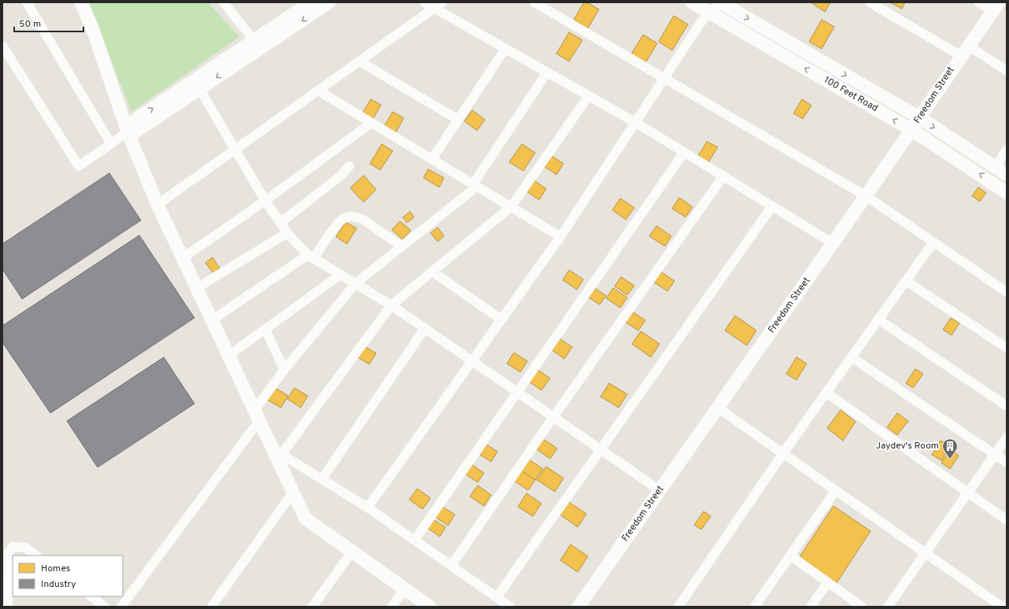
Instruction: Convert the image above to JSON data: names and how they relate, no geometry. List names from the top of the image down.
{
  "streets": {
    "street": ["100 Feet Road", "Freedom Street"]
  },
  "crossings": [
    ["100 Feet Road", "Freedom Street"]
  ],
  "places": {
    "building": ["Jaydev's Room"]
  },
  "legend": ["Homes", "Industry"],
  "scale_bar": "50 m"
}
